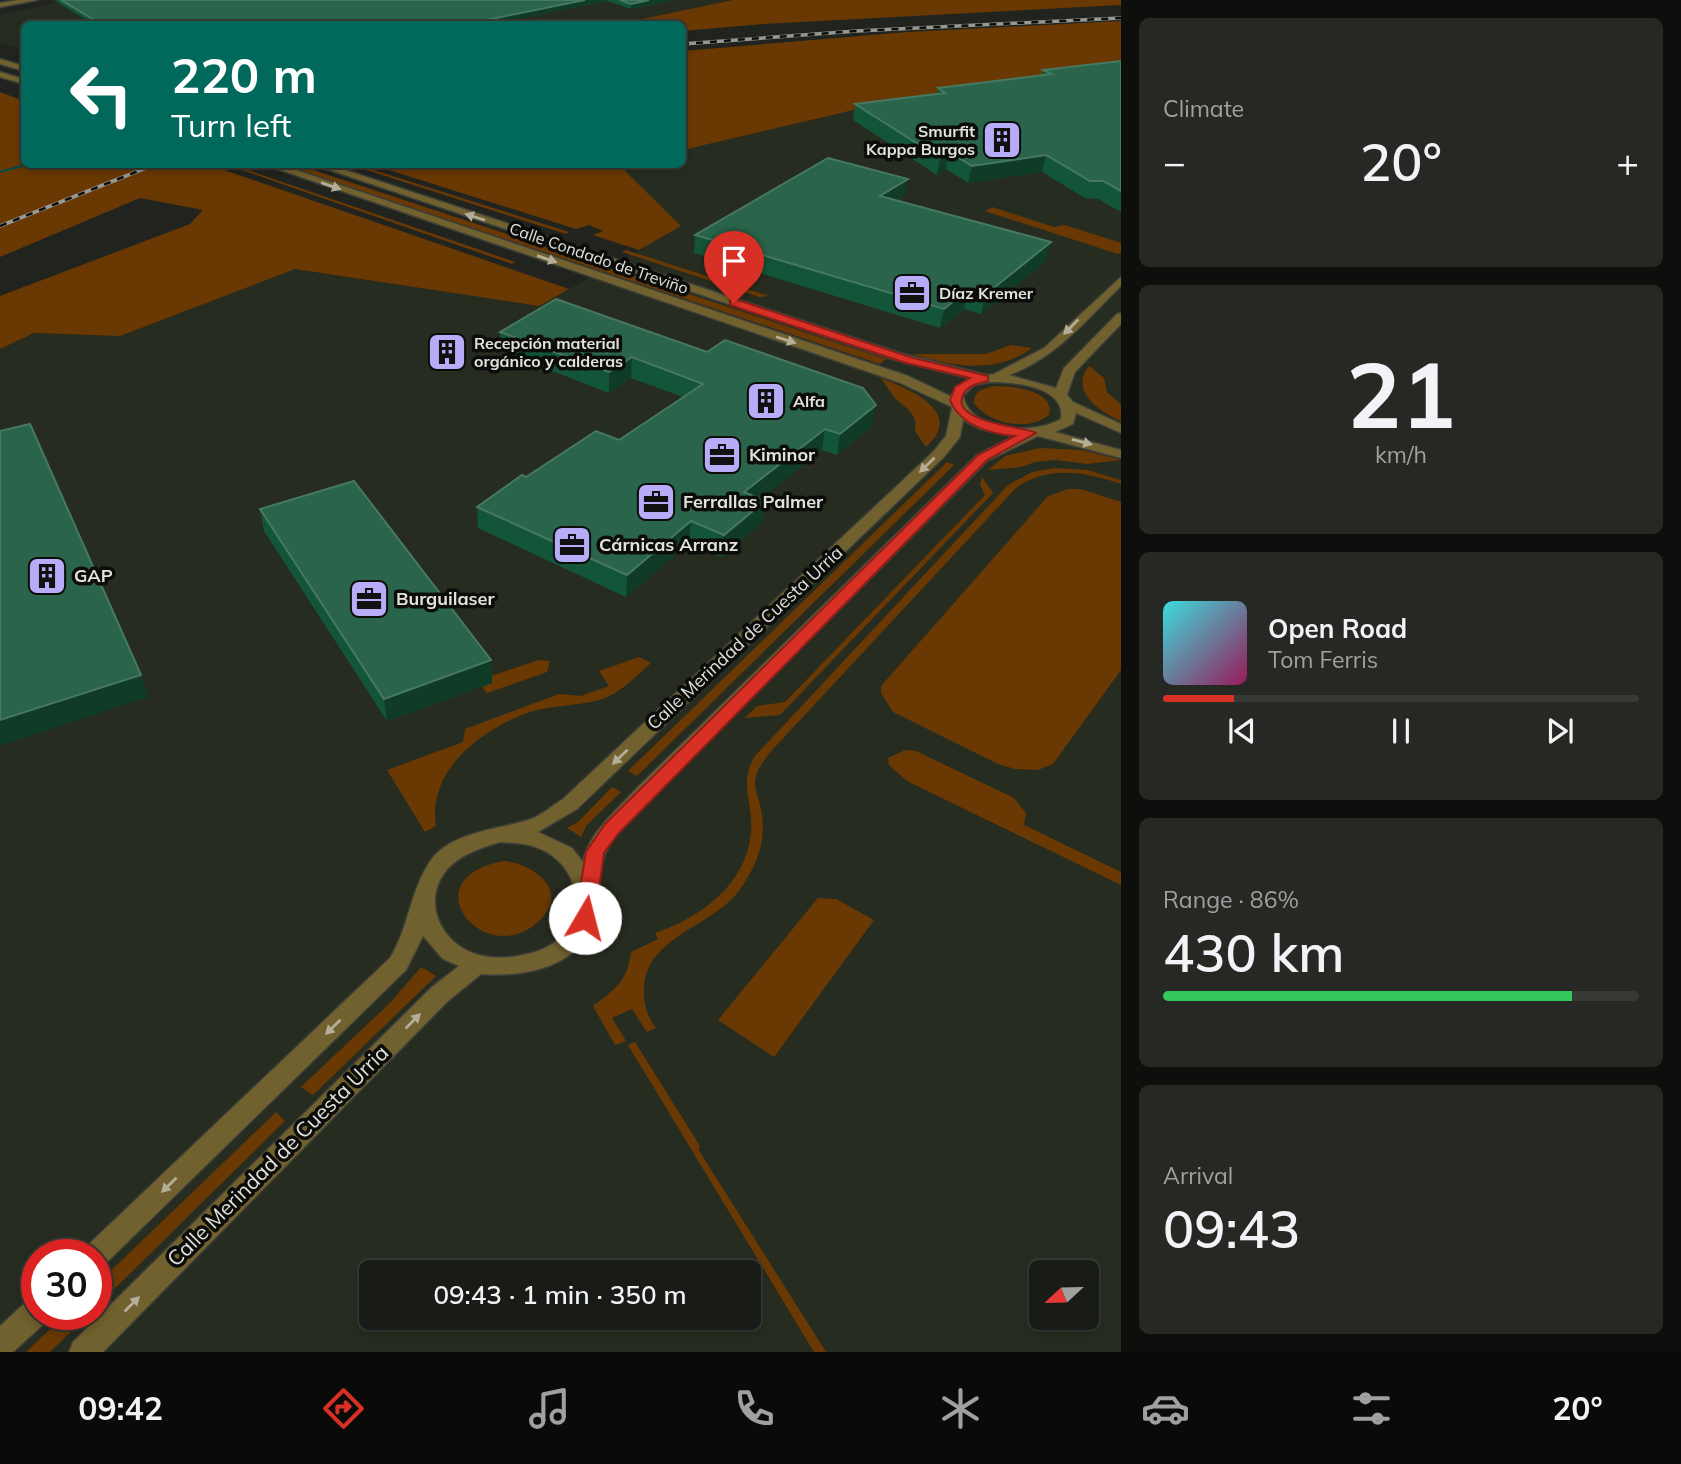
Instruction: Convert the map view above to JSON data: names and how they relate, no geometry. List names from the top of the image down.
{
  "streets": {
    "street": ["Calle Condado de Treviño", "Calle Merindad de Cuesta Urria"]
  },
  "crossings": [
    ["Calle Condado de Treviño", "Calle Merindad de Cuesta Urria"]
  ],
  "places": {
    "building": [
      "Smurfit Kappa Burgos",
      "Recepción material orgánico y calderas",
      "Alfa",
      "GAP"
    ],
    "office": [
      "Díaz Kremer",
      "Kiminor",
      "Ferrallas Palmer",
      "Cárnicas Arranz",
      "Burguilaser"
    ]
  },
  "north": "left",
  "page": {
    "tile": [
      "Climate",
      ["21", "km/h"],
      ["Range · 86%", "430 km"],
      ["Arrival", "09:43"]
    ],
    "turn": ["220 m", "Turn left"],
    "heat": ["−", "20°", "+"],
    "song": ["Open Road", "Tom Ferris"],
    "limit": "30",
    "trip": "09:43 · 1 min · 350 m",
    "tabs": ["09:42", "20°"]
  }
}
